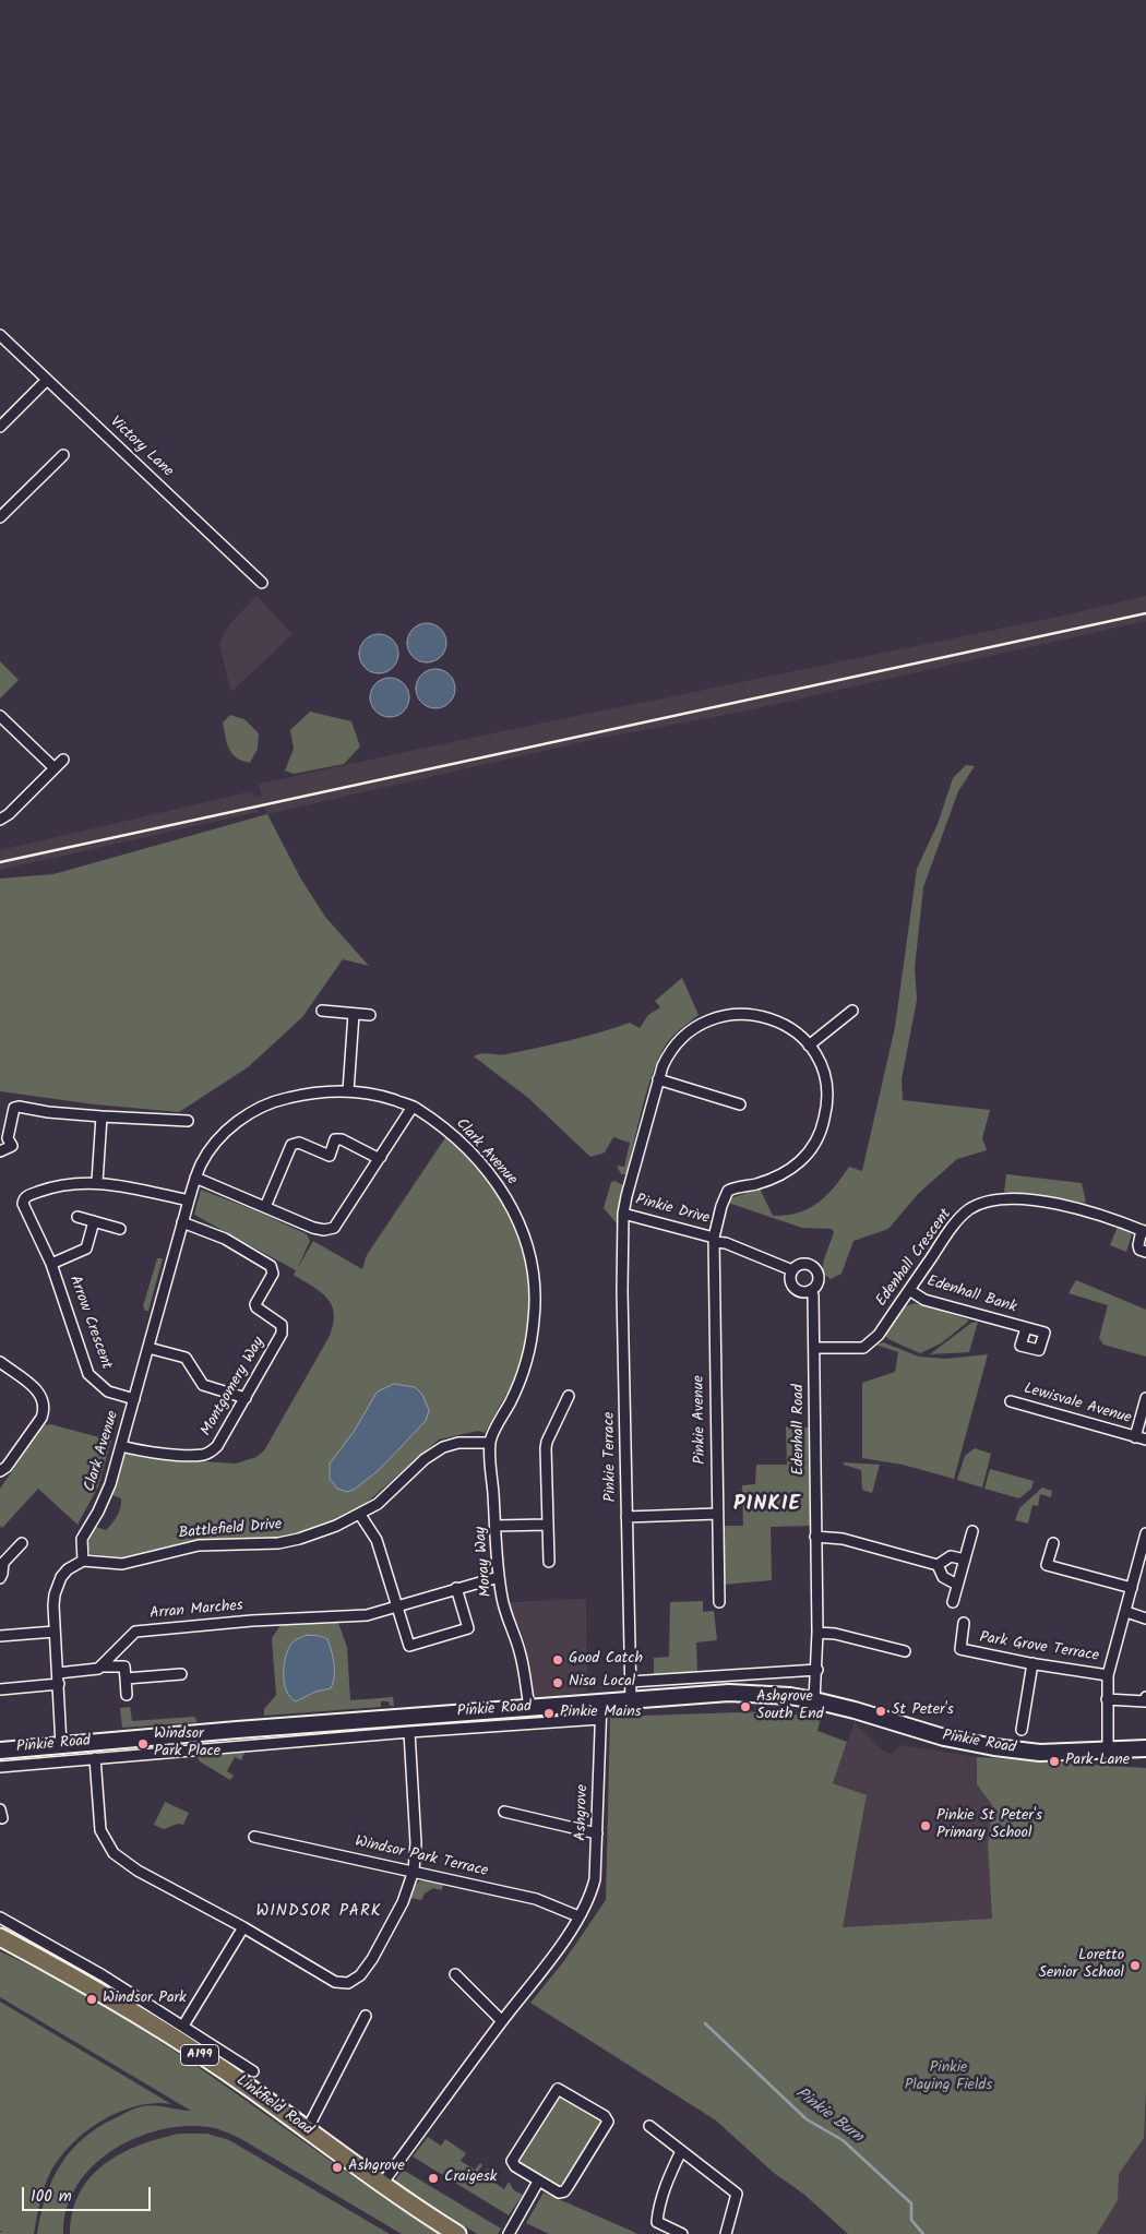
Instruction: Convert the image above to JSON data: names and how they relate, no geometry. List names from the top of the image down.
{
  "streets": {
    "main road": ["Pinkie Road", "A199", "Linkfield Road"],
    "street": [
      "Victory Lane",
      "Clark Avenue",
      "Pinkie Drive",
      "Edenhall Crescent",
      "Edenhall Bank",
      "Arrow Crescent",
      "Montgomery Way",
      "Lewisvale Avenue",
      "Pinkie Avenue",
      "Edenhall Road",
      "Pinkie Terrace",
      "Battlefield Drive",
      "Moray Way",
      "Arran Marches",
      "Park Grove Terrace",
      "Ashgrove",
      "Windsor Park Terrace"
    ]
  },
  "crossings": [
    ["Clark Avenue", "Arrow Crescent"],
    ["Clark Avenue", "Montgomery Way"],
    ["Clark Avenue", "Battlefield Drive"],
    ["Clark Avenue", "Moray Way"],
    ["Pinkie Drive", "Pinkie Avenue"],
    ["Pinkie Drive", "Edenhall Road"],
    ["Pinkie Drive", "Pinkie Terrace"],
    ["Edenhall Crescent", "Edenhall Bank"],
    ["Edenhall Crescent", "Edenhall Road"],
    ["Pinkie Avenue", "Pinkie Terrace"],
    ["Edenhall Road", "Pinkie Road"],
    ["Pinkie Terrace", "Pinkie Road"],
    ["Battlefield Drive", "Moray Way"],
    ["Moray Way", "Arran Marches"],
    ["Moray Way", "Pinkie Road"],
    ["Pinkie Road", "Ashgrove"],
    ["Ashgrove", "Windsor Park Terrace"],
    ["Ashgrove", "Linkfield Road"]
  ],
  "districts": ["PINKIE", "WINDSOR PARK"],
  "water": ["Pinkie Burn"],
  "parks": ["Pinkie Playing Fields"],
  "places": [
    "Good Catch",
    "Nisa Local",
    "Ashgrove South End",
    "St Peter's",
    "Pinkie Mains",
    "Windsor Park Place",
    "Park Lane",
    "Pinkie St Peter's Primary School",
    "Loretto Senior School",
    "Windsor Park",
    "Ashgrove",
    "Craigesk"
  ],
  "scale_bar": "100 m"
}
